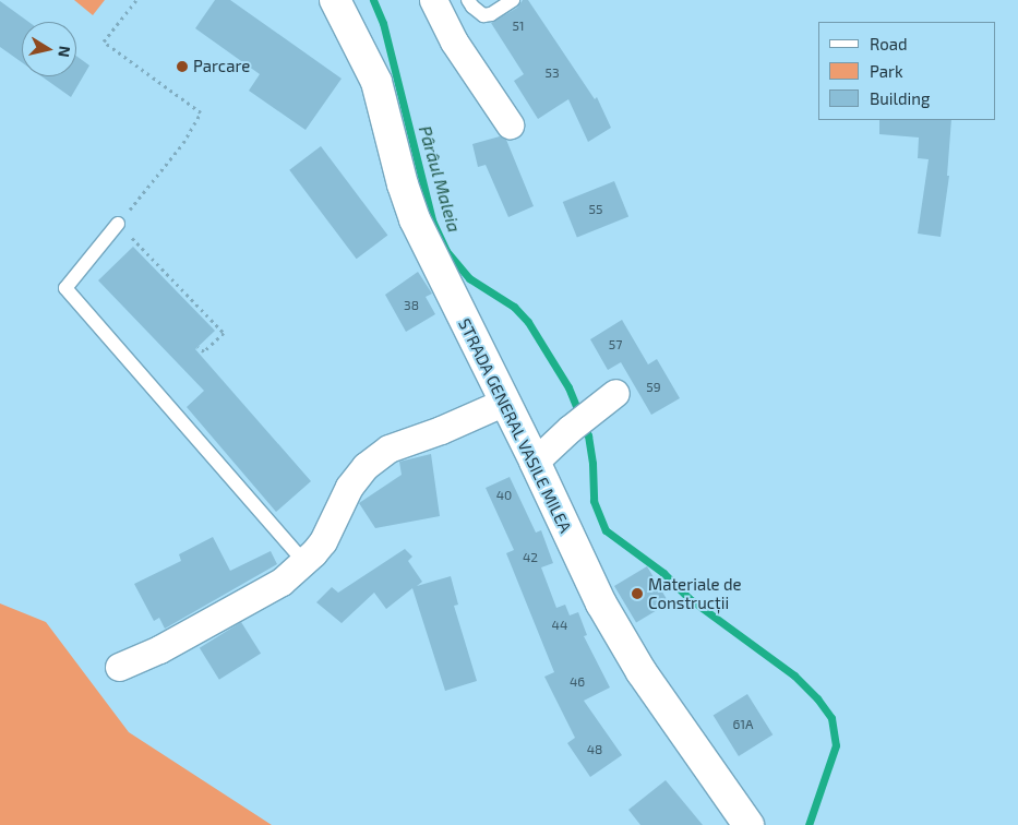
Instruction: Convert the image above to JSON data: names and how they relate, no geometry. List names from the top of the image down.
{
  "streets": {
    "main road": ["STRADA GENERAL VASILE MILEA"]
  },
  "water": ["Pârâul Maleia"],
  "places": ["Parcare", "Materiale de Construcții"],
  "house_numbers": [
    "51",
    "53",
    "55",
    "38",
    "57",
    "59",
    "40",
    "42",
    "44",
    "46",
    "61A",
    "48"
  ],
  "legend": ["Road", "Park", "Building"],
  "north": "right"
}
